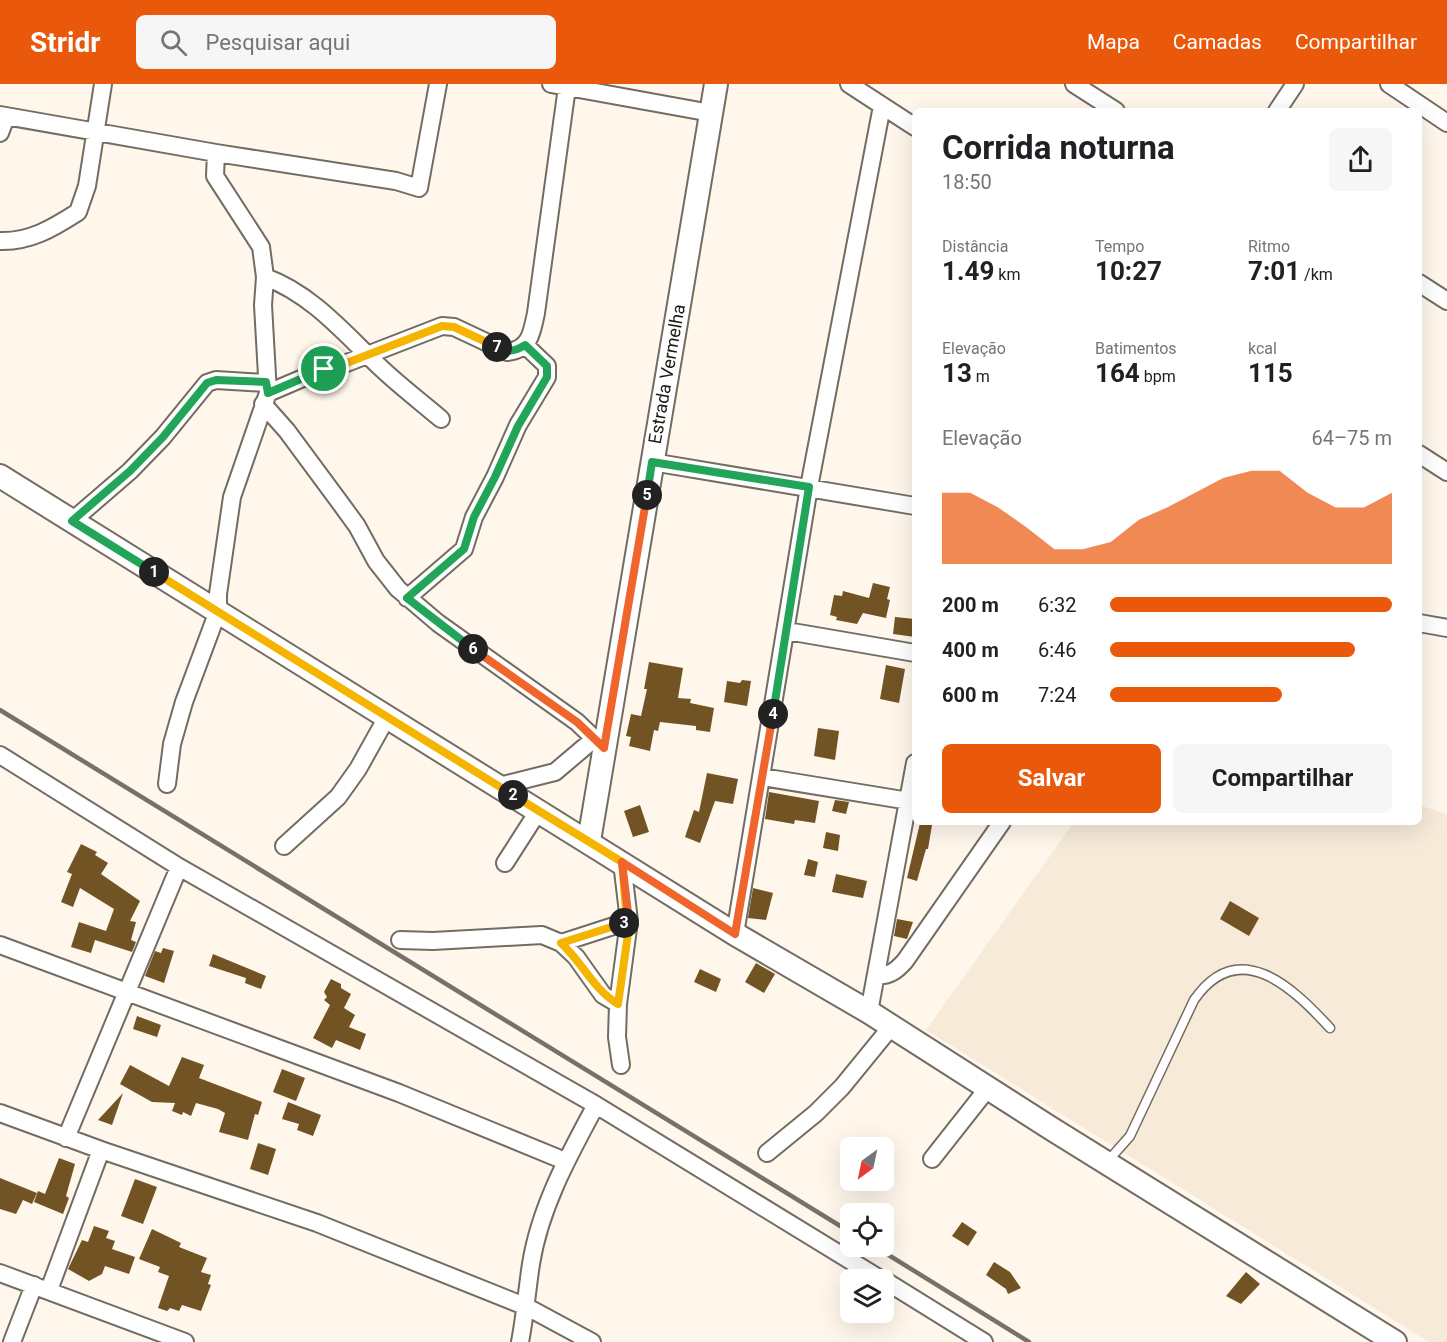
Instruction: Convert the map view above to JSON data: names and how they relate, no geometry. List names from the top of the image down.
{
  "streets": {
    "street": ["Estrada Vermelha"]
  },
  "north": "bottom left",
  "page": {
    "header": "Stridr",
    "search": "Pesquisar aqui",
    "nav": ["Mapa", "Camadas", "Compartilhar"],
    "heading": ["Corrida noturna", "18:50"],
    "stats": [
      ["Distância", "1.49 km"],
      ["Tempo", "10:27"],
      ["Ritmo", "7:01 /km"],
      ["Elevação", "13 m"],
      ["Batimentos", "164 bpm"],
      ["kcal", "115"]
    ],
    "pins": [
      "7",
      "5",
      "1",
      "6",
      "4",
      "2",
      "3"
    ],
    "chart": ["Elevação", "64–75 m"],
    "list": [
      {
        "name": "200 m",
        "note": "6:32"
      },
      {
        "name": "400 m",
        "note": "6:46"
      },
      {
        "name": "600 m",
        "note": "7:24"
      }
    ],
    "buttons": ["Salvar", "Compartilhar"]
  }
}
